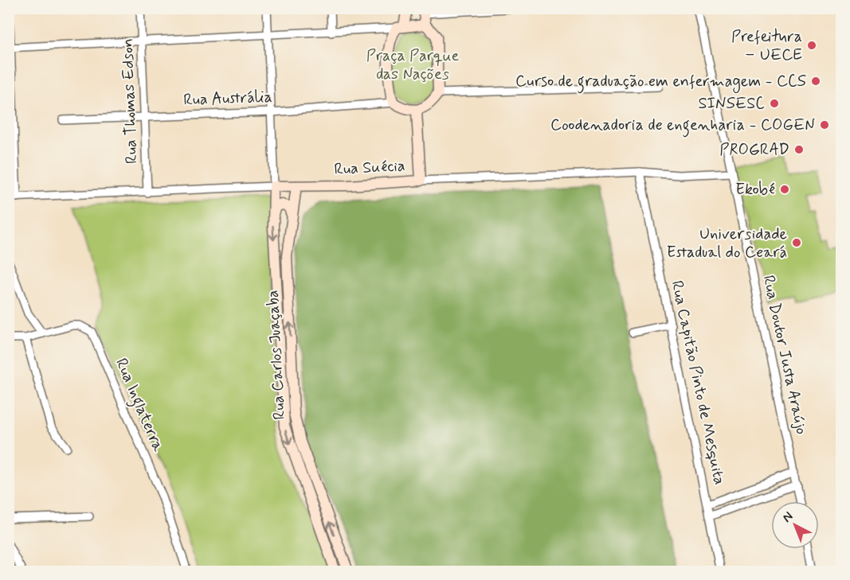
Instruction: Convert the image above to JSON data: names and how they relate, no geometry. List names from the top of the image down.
{
  "streets": {
    "street": [
      "Rua Austrália",
      "Rua Thomas Edson",
      "Rua Suécia",
      "Rua Carlos Juaçaba",
      "Rua Doutor Justa Araújo",
      "Rua Capitão Pinto de Mesquita",
      "Rua Inglaterra"
    ]
  },
  "crossings": [
    ["Rua Austrália", "Rua Thomas Edson"],
    ["Rua Thomas Edson", "Rua Suécia"],
    ["Rua Suécia", "Rua Carlos Juaçaba"],
    ["Rua Suécia", "Rua Doutor Justa Araújo"],
    ["Rua Suécia", "Rua Capitão Pinto de Mesquita"]
  ],
  "parks": ["Praça Parque das Nações"],
  "places": [
    "Prefeitura – UECE",
    "Curso de graduação em enfermagem - CCS",
    "SINSESC",
    "Coodenadoria de engenharia - COGEN",
    "PROGRAD",
    "Ekobé",
    "Universidade Estadual do Ceará"
  ],
  "north": "top left"
}
